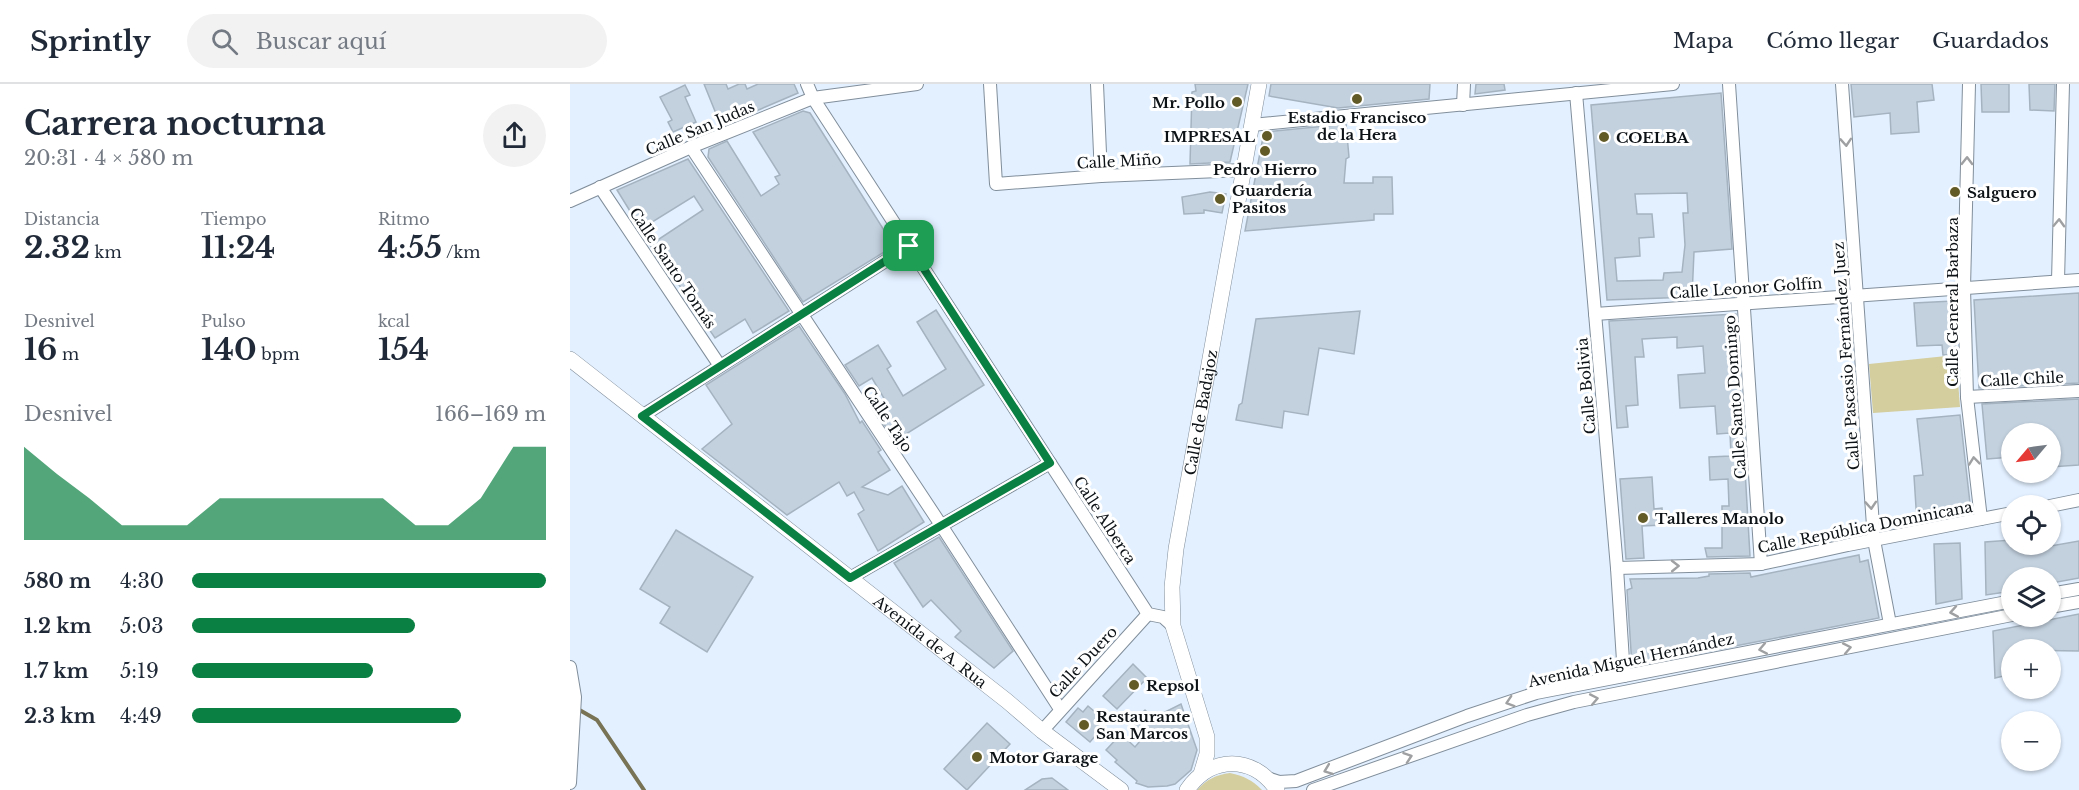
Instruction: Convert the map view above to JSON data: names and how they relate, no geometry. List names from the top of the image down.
{
  "streets": {
    "street": [
      "Calle San Judas",
      "Calle Miño",
      "Calle Santo Tomás",
      "Calle Leonor Golfín",
      "Calle General Barbaza",
      "Calle Pascasio Fernández Juez",
      "Calle Chile",
      "Calle Bolivia",
      "Calle Santo Domingo",
      "Calle de Badajoz",
      "Calle Tajo",
      "Calle Alberca",
      "Calle República Dominicana",
      "Avenida de A. Rua",
      "Avenida Miguel Hernández",
      "Calle Duero"
    ]
  },
  "crossings": [
    ["Calle San Judas", "Calle Santo Tomás"],
    ["Calle San Judas", "Calle Tajo"],
    ["Calle San Judas", "Calle Alberca"],
    ["Calle Miño", "Calle de Badajoz"],
    ["Calle Leonor Golfín", "Calle General Barbaza"],
    ["Calle Leonor Golfín", "Calle Pascasio Fernández Juez"],
    ["Calle Leonor Golfín", "Calle Bolivia"],
    ["Calle Leonor Golfín", "Calle Santo Domingo"],
    ["Calle General Barbaza", "Calle Chile"],
    ["Calle General Barbaza", "Calle República Dominicana"],
    ["Calle Pascasio Fernández Juez", "Calle República Dominicana"],
    ["Calle Pascasio Fernández Juez", "Avenida Miguel Hernández"],
    ["Calle Bolivia", "Calle República Dominicana"],
    ["Calle Bolivia", "Avenida Miguel Hernández"],
    ["Calle Santo Domingo", "Calle República Dominicana"],
    ["Calle Tajo", "Calle Duero"],
    ["Calle Alberca", "Calle Duero"],
    ["Avenida de A. Rua", "Calle Duero"]
  ],
  "one_way": ["Calle Pascasio Fernández Juez", "Calle República Dominicana"],
  "places": [
    "Estadio Francisco de la Hera",
    "Mr. Pollo",
    "IMPRESAL",
    "COELBA",
    "Pedro Hierro",
    "Salguero",
    "Guardería Pasitos",
    "Talleres Manolo",
    "Repsol",
    "Restaurante San Marcos",
    "Motor Garage"
  ],
  "north": "bottom left",
  "page": {
    "header": "Sprintly",
    "search": "Buscar aquí",
    "nav": ["Mapa", "Cómo llegar", "Guardados"],
    "heading": ["Carrera nocturna", "20:31 · 4 × 580 m"],
    "stats": [
      ["Distancia", "2.32 km"],
      ["Tiempo", "11:24"],
      ["Ritmo", "4:55 /km"],
      ["Desnivel", "16 m"],
      ["Pulso", "140 bpm"],
      ["kcal", "154"]
    ],
    "chart": ["Desnivel", "166–169 m"],
    "map_buttons": ["+", "−"],
    "list": [
      {
        "name": "580 m",
        "note": "4:30"
      },
      {
        "name": "1.2 km",
        "note": "5:03"
      },
      {
        "name": "1.7 km",
        "note": "5:19"
      },
      {
        "name": "2.3 km",
        "note": "4:49"
      }
    ]
  }
}
